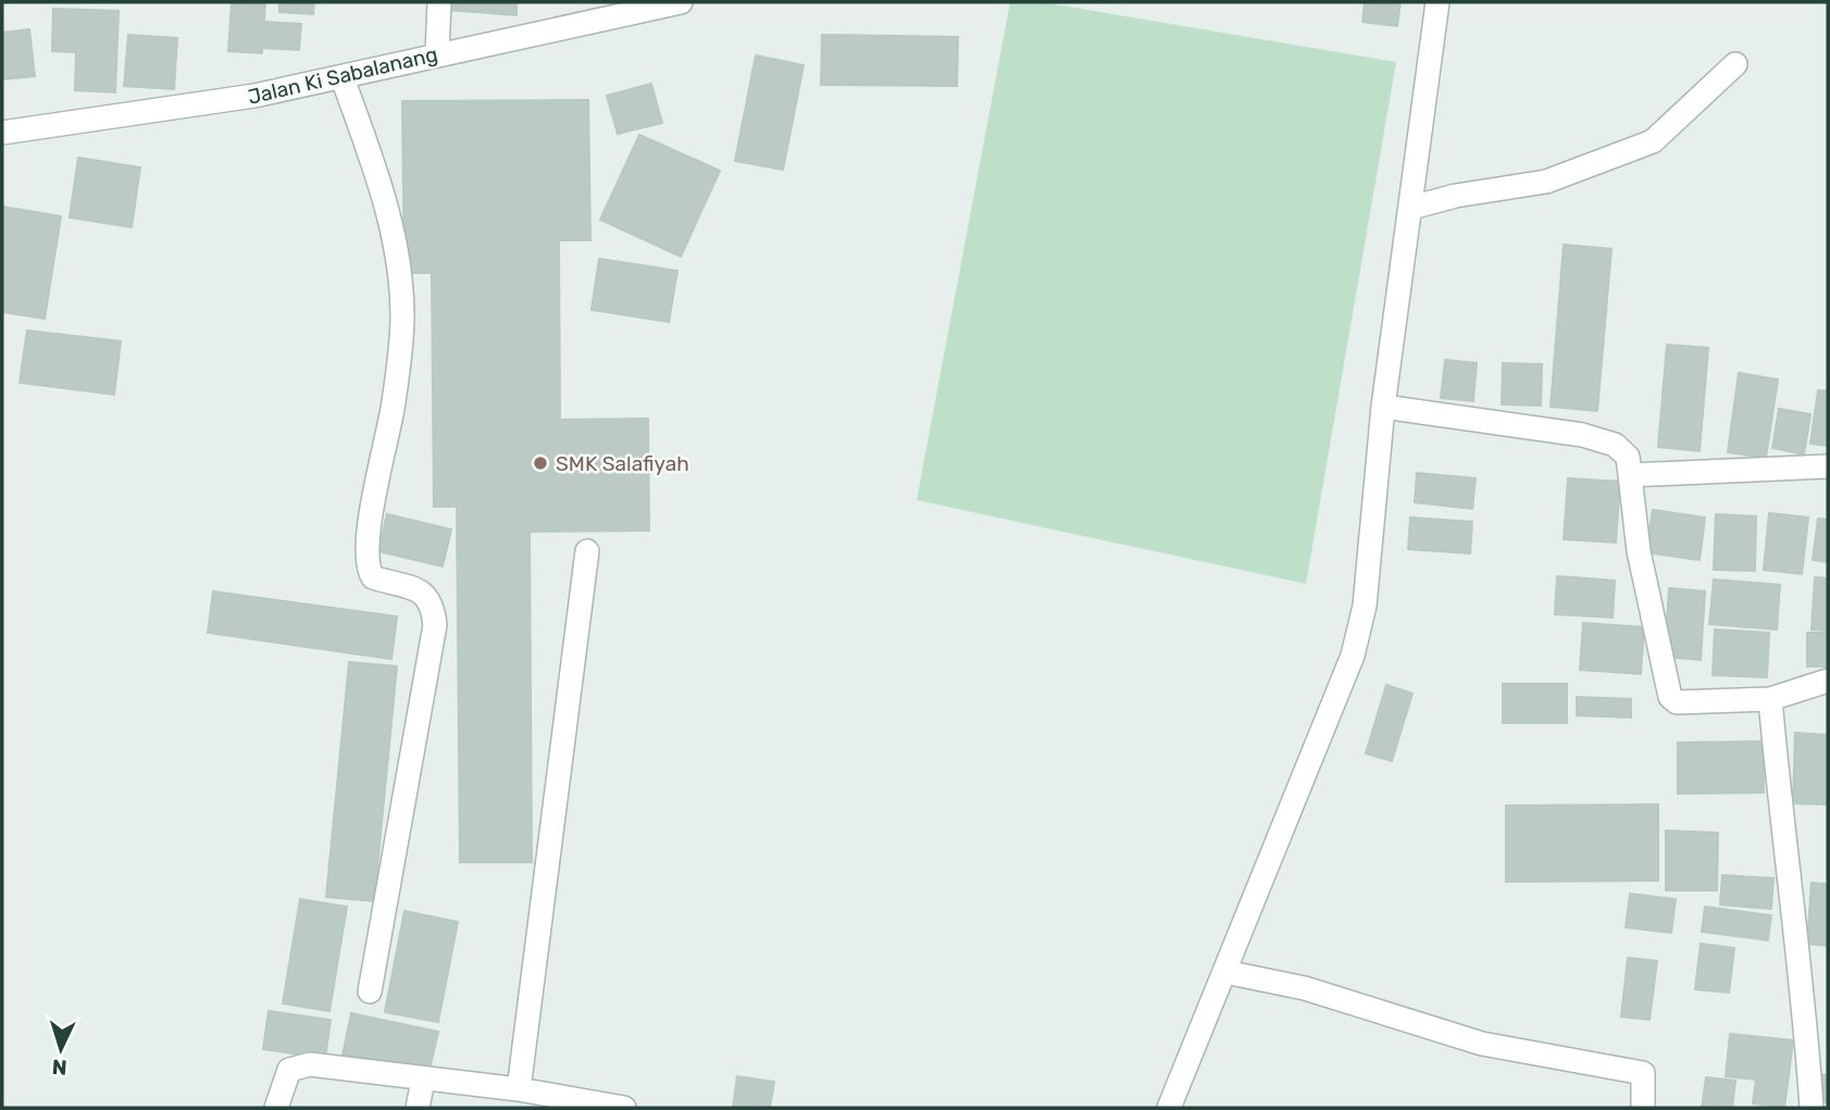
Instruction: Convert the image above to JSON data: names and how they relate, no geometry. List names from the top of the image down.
{
  "streets": {
    "street": ["Jalan Ki Sabalanang"]
  },
  "places": ["SMK Salafiyah"],
  "north": "bottom"
}
